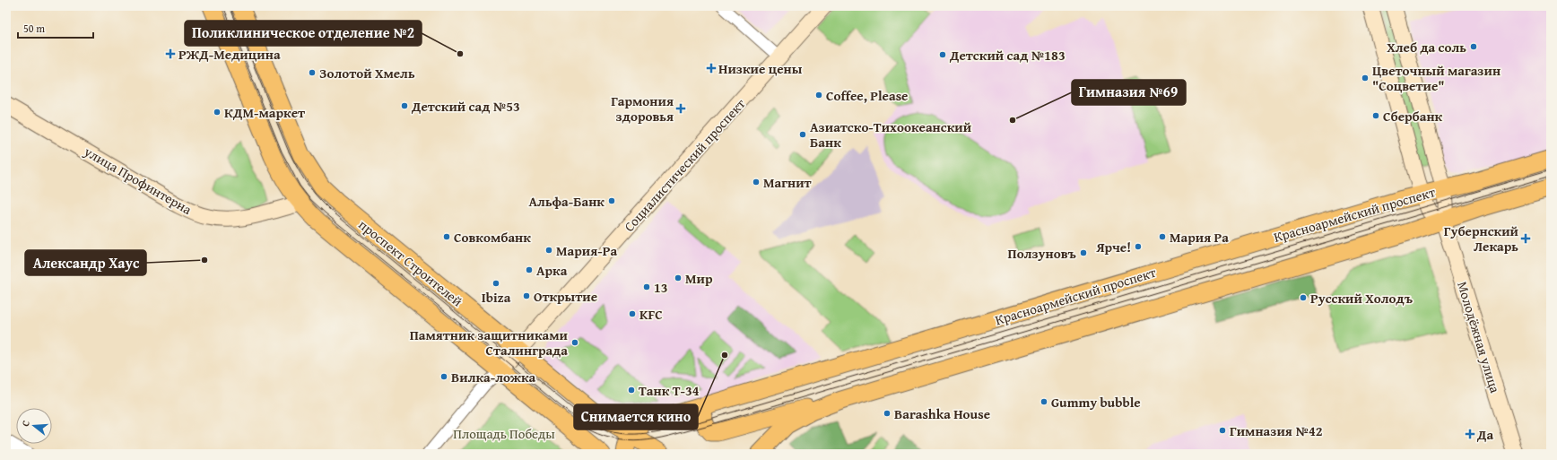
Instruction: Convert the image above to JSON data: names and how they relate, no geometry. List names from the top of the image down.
{
  "streets": {
    "main road": ["Красноармейский проспект", "проспект Строителей"],
    "street": ["Социалистический проспект", "улица Профинтерна", "Молодёжная улица"]
  },
  "crossings": [
    ["Социалистический проспект", "проспект Строителей"],
    ["улица Профинтерна", "проспект Строителей"],
    ["Красноармейский проспект", "проспект Строителей"],
    ["Красноармейский проспект", "Молодёжная улица"]
  ],
  "parks": ["Площадь Победы"],
  "places": {
    "other": [
      "Хлеб да соль",
      "Поликлиническое отделение №2",
      "Детский сад №183",
      "Золотой Хмель",
      "Цветочный магазин \"Соцветие\"",
      "Coffee, Please",
      "Детский сад №53",
      "КДМ-маркет",
      "Сбербанк",
      "Гимназия №69",
      "Азиатско-Тихоокеанский Банк",
      "Магнит",
      "Альфа-Банк",
      "Совкомбанк",
      "Мария Ра",
      "Ярче!",
      "Мария-Ра",
      "Ползуновъ",
      "Александр Хаус",
      "Арка",
      "Мир",
      "Ibiza",
      "13",
      "Открытие",
      "Русский Холодъ",
      "KFC",
      "Памятник защитниками Сталинграда",
      "Снимается кино",
      "Вилка-ложка",
      "Танк Т-34",
      "Gummy bubble",
      "Barashka House",
      "Гимназия №42"
    ],
    "health": [
      "РЖД-Медицина",
      "Низкие цены",
      "Гармония здоровья",
      "Губернский Лекарь",
      "Да"
    ]
  },
  "scale_bar": "50 m",
  "north": "left"
}
